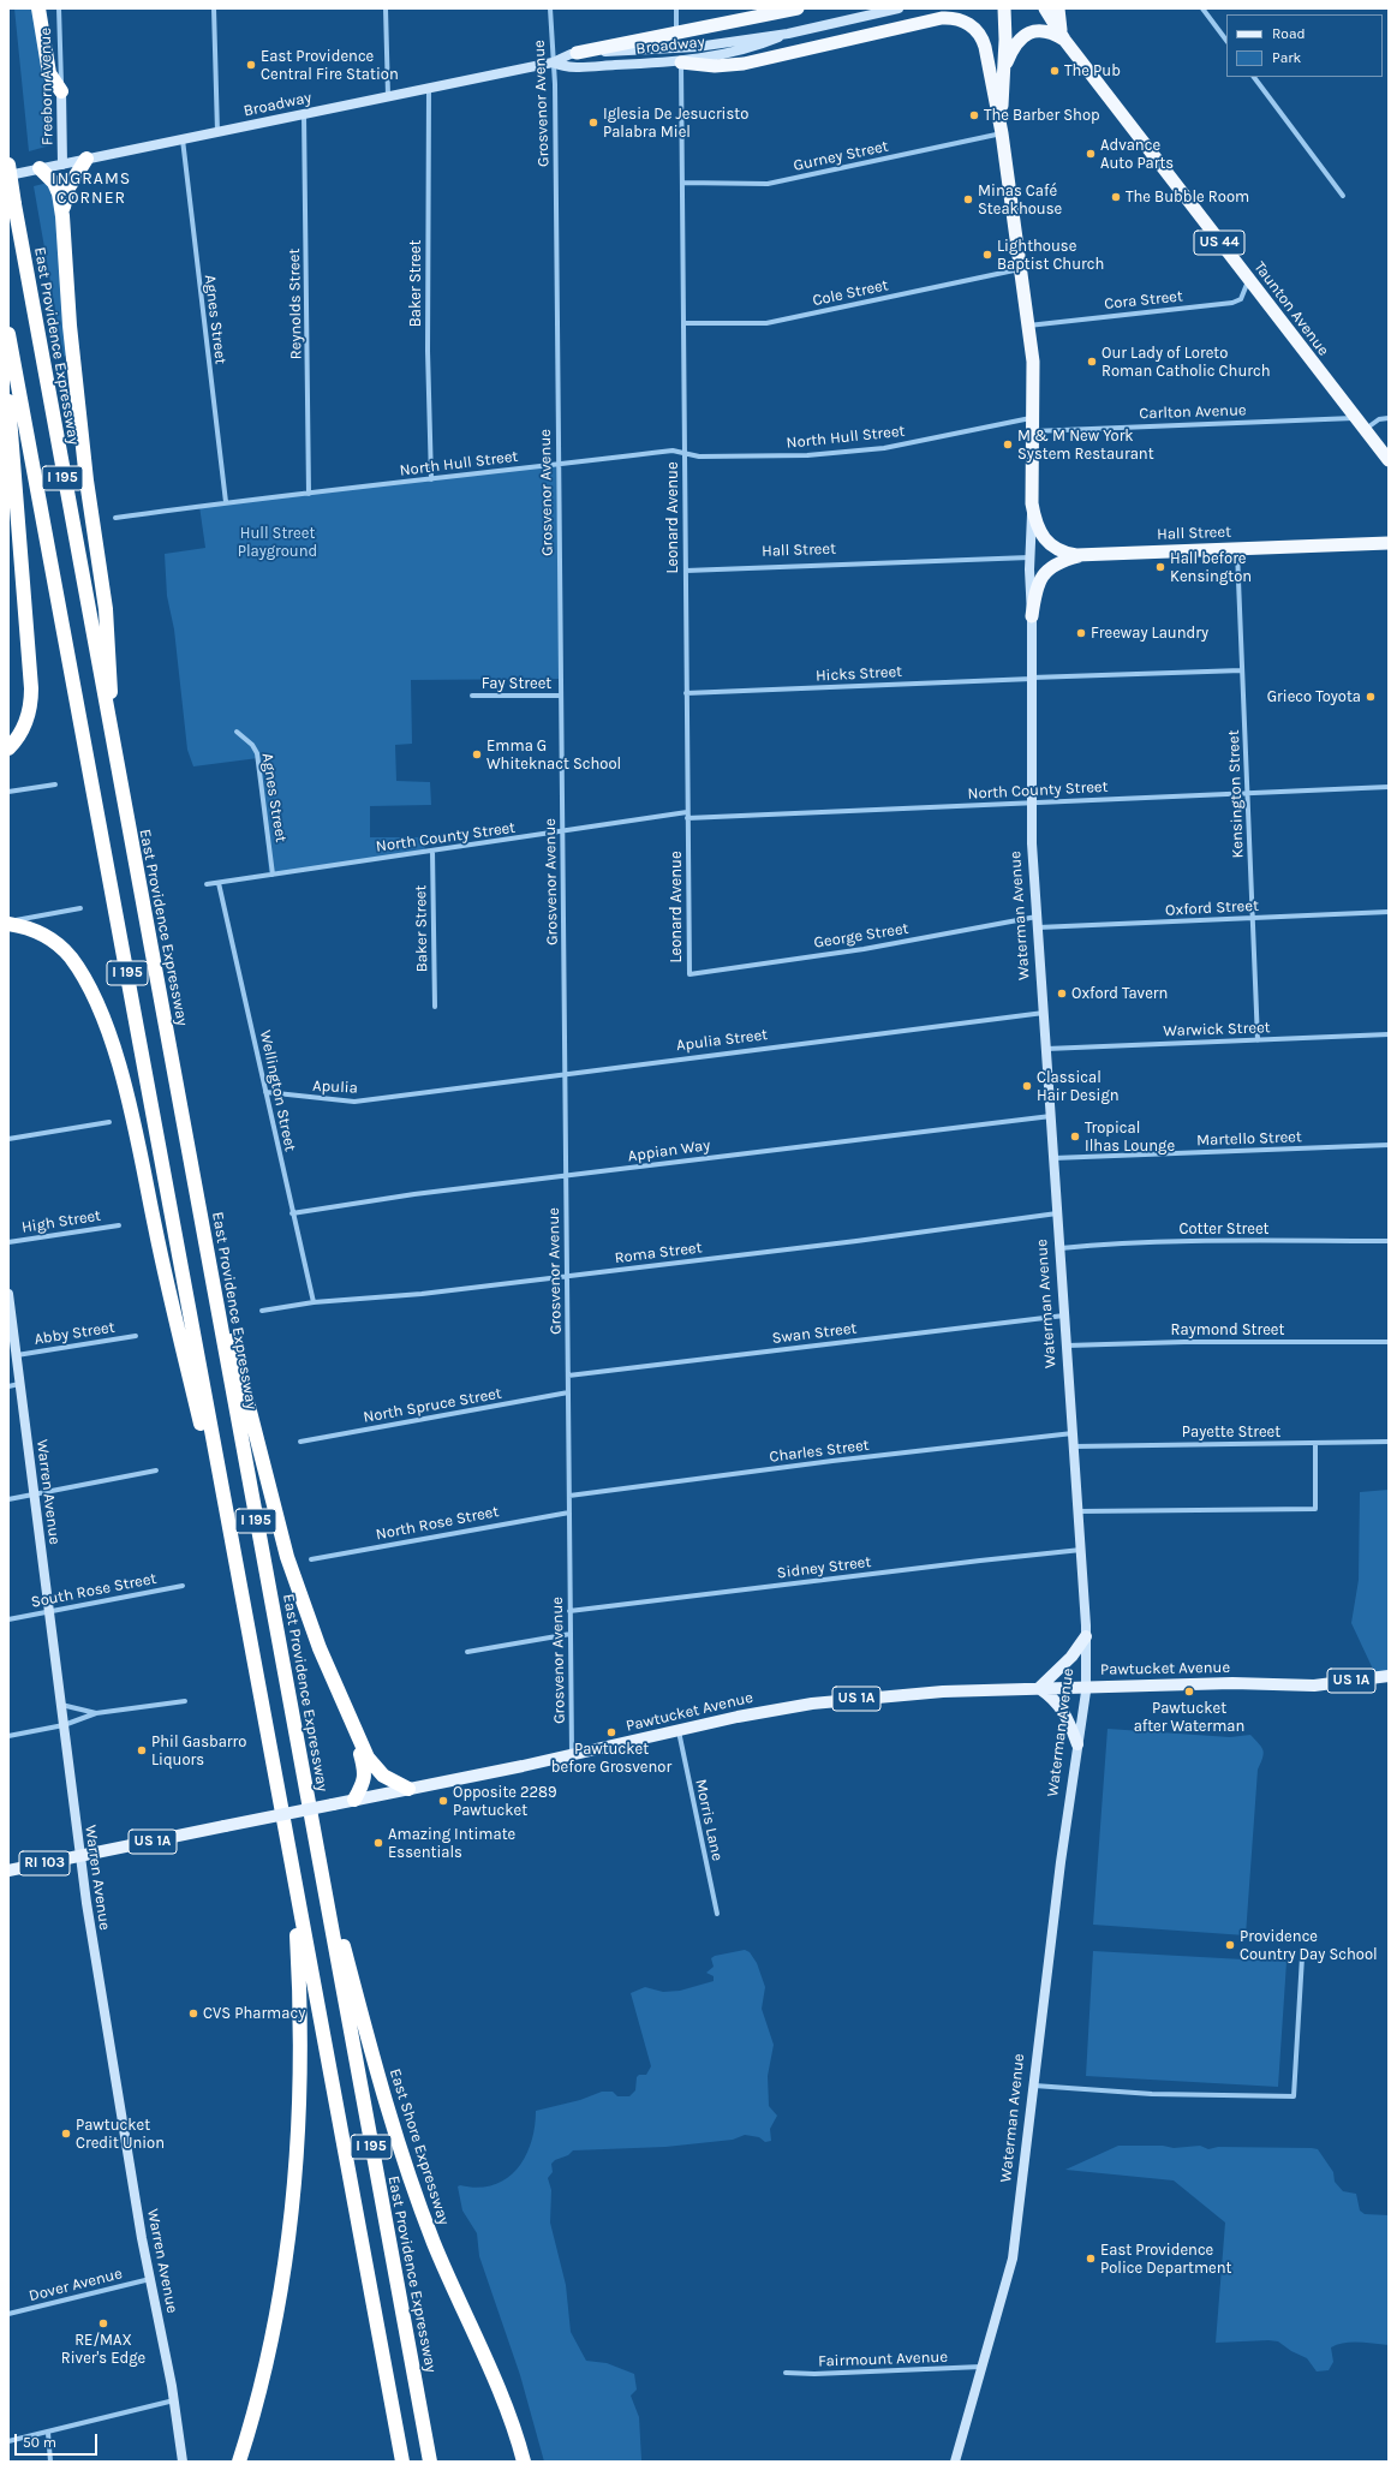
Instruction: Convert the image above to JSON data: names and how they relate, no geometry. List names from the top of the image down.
{
  "streets": {
    "highway": [
      "US 44",
      "Taunton Avenue",
      "East Providence Expressway",
      "I 195",
      "Hall Street",
      "Waterman Avenue",
      "East Shore Expressway"
    ],
    "main road": [
      "Broadway",
      "Freeborn Avenue",
      "Warren Avenue",
      "Pawtucket Avenue",
      "US 1A",
      "RI 103"
    ],
    "street": [
      "Grosvenor Avenue",
      "Gurney Street",
      "Baker Street",
      "Cole Street",
      "Cora Street",
      "Reynolds Street",
      "Agnes Street",
      "Carlton Avenue",
      "North Hull Street",
      "Leonard Avenue",
      "Hicks Street",
      "Fay Street",
      "North County Street",
      "Kensington Street",
      "Oxford Street",
      "George Street",
      "Warwick Street",
      "Apulia Street",
      "Apulia",
      "Wellington Street",
      "Martello Street",
      "Appian Way",
      "High Street",
      "Cotter Street",
      "Roma Street",
      "Raymond Street",
      "Abby Street",
      "Swan Street",
      "North Spruce Street",
      "Payette Street",
      "Charles Street",
      "North Rose Street",
      "Sidney Street",
      "South Rose Street",
      "Morris Lane",
      "Dover Avenue",
      "Fairmount Avenue"
    ]
  },
  "crossings": [
    ["Broadway", "Freeborn Avenue"],
    ["Broadway", "Grosvenor Avenue"],
    ["Broadway", "Baker Street"],
    ["Broadway", "Reynolds Street"],
    ["Broadway", "Agnes Street"],
    ["Broadway", "Leonard Avenue"],
    ["Grosvenor Avenue", "North Hull Street"],
    ["Grosvenor Avenue", "Fay Street"],
    ["Grosvenor Avenue", "North County Street"],
    ["Grosvenor Avenue", "Apulia Street"],
    ["Grosvenor Avenue", "Appian Way"],
    ["Grosvenor Avenue", "Roma Street"],
    ["Grosvenor Avenue", "Swan Street"],
    ["Grosvenor Avenue", "North Spruce Street"],
    ["Grosvenor Avenue", "Charles Street"],
    ["Grosvenor Avenue", "North Rose Street"],
    ["Grosvenor Avenue", "Sidney Street"],
    ["Grosvenor Avenue", "Pawtucket Avenue"],
    ["Gurney Street", "Leonard Avenue"],
    ["Gurney Street", "Waterman Avenue"],
    ["US 44", "Taunton Avenue"],
    ["Baker Street", "North Hull Street"],
    ["Baker Street", "North County Street"],
    ["Cole Street", "Leonard Avenue"],
    ["Cole Street", "Waterman Avenue"],
    ["Cora Street", "Taunton Avenue"],
    ["Cora Street", "Waterman Avenue"],
    ["Reynolds Street", "North Hull Street"],
    ["Taunton Avenue", "Carlton Avenue"],
    ["Agnes Street", "North Hull Street"],
    ["Agnes Street", "North County Street"],
    ["East Providence Expressway", "East Shore Expressway"],
    ["Carlton Avenue", "Waterman Avenue"],
    ["North Hull Street", "Leonard Avenue"],
    ["North Hull Street", "Waterman Avenue"],
    ["Leonard Avenue", "Hall Street"],
    ["Leonard Avenue", "Hicks Street"],
    ["Leonard Avenue", "North County Street"],
    ["Leonard Avenue", "George Street"],
    ["Hall Street", "Kensington Street"],
    ["Hall Street", "Waterman Avenue"],
    ["Hicks Street", "Kensington Street"],
    ["Hicks Street", "Waterman Avenue"],
    ["North County Street", "Kensington Street"],
    ["North County Street", "Waterman Avenue"],
    ["North County Street", "Wellington Street"],
    ["Kensington Street", "Oxford Street"],
    ["Kensington Street", "Warwick Street"],
    ["Oxford Street", "Waterman Avenue"],
    ["Oxford Street", "George Street"],
    ["Waterman Avenue", "George Street"],
    ["Waterman Avenue", "Warwick Street"],
    ["Waterman Avenue", "Apulia Street"],
    ["Waterman Avenue", "Martello Street"],
    ["Waterman Avenue", "Appian Way"],
    ["Waterman Avenue", "Cotter Street"],
    ["Waterman Avenue", "Roma Street"],
    ["Waterman Avenue", "Raymond Street"],
    ["Waterman Avenue", "Swan Street"],
    ["Waterman Avenue", "Payette Street"],
    ["Waterman Avenue", "Charles Street"],
    ["Waterman Avenue", "Sidney Street"],
    ["Waterman Avenue", "Pawtucket Avenue"],
    ["Waterman Avenue", "Fairmount Avenue"],
    ["Apulia Street", "Apulia"],
    ["Apulia", "Wellington Street"],
    ["Wellington Street", "Appian Way"],
    ["Wellington Street", "Roma Street"],
    ["Abby Street", "Warren Avenue"],
    ["Warren Avenue", "South Rose Street"],
    ["Warren Avenue", "Pawtucket Avenue"],
    ["Warren Avenue", "Dover Avenue"],
    ["Pawtucket Avenue", "Morris Lane"]
  ],
  "districts": ["INGRAMS CORNER"],
  "parks": ["Hull Street Playground"],
  "places": [
    "East Providence Central Fire Station",
    "The Pub",
    "The Barber Shop",
    "Iglesia De Jesucristo Palabra Miel",
    "Advance Auto Parts",
    "The Bubble Room",
    "Minas Café Steakhouse",
    "Lighthouse Baptist Church",
    "Our Lady of Loreto Roman Catholic Church",
    "M & M New York System Restaurant",
    "Hall before Kensington",
    "Freeway Laundry",
    "Grieco Toyota",
    "Emma G Whiteknact School",
    "Oxford Tavern",
    "Classical Hair Design",
    "Tropical Ilhas Lounge",
    "Pawtucket after Waterman",
    "Pawtucket before Grosvenor",
    "Phil Gasbarro Liquors",
    "Opposite 2289 Pawtucket",
    "Amazing Intimate Essentials",
    "Providence Country Day School",
    "CVS Pharmacy",
    "Pawtucket Credit Union",
    "East Providence Police Department",
    "RE/MAX River's Edge"
  ],
  "legend": ["Road", "Park"],
  "scale_bar": "50 m"
}
